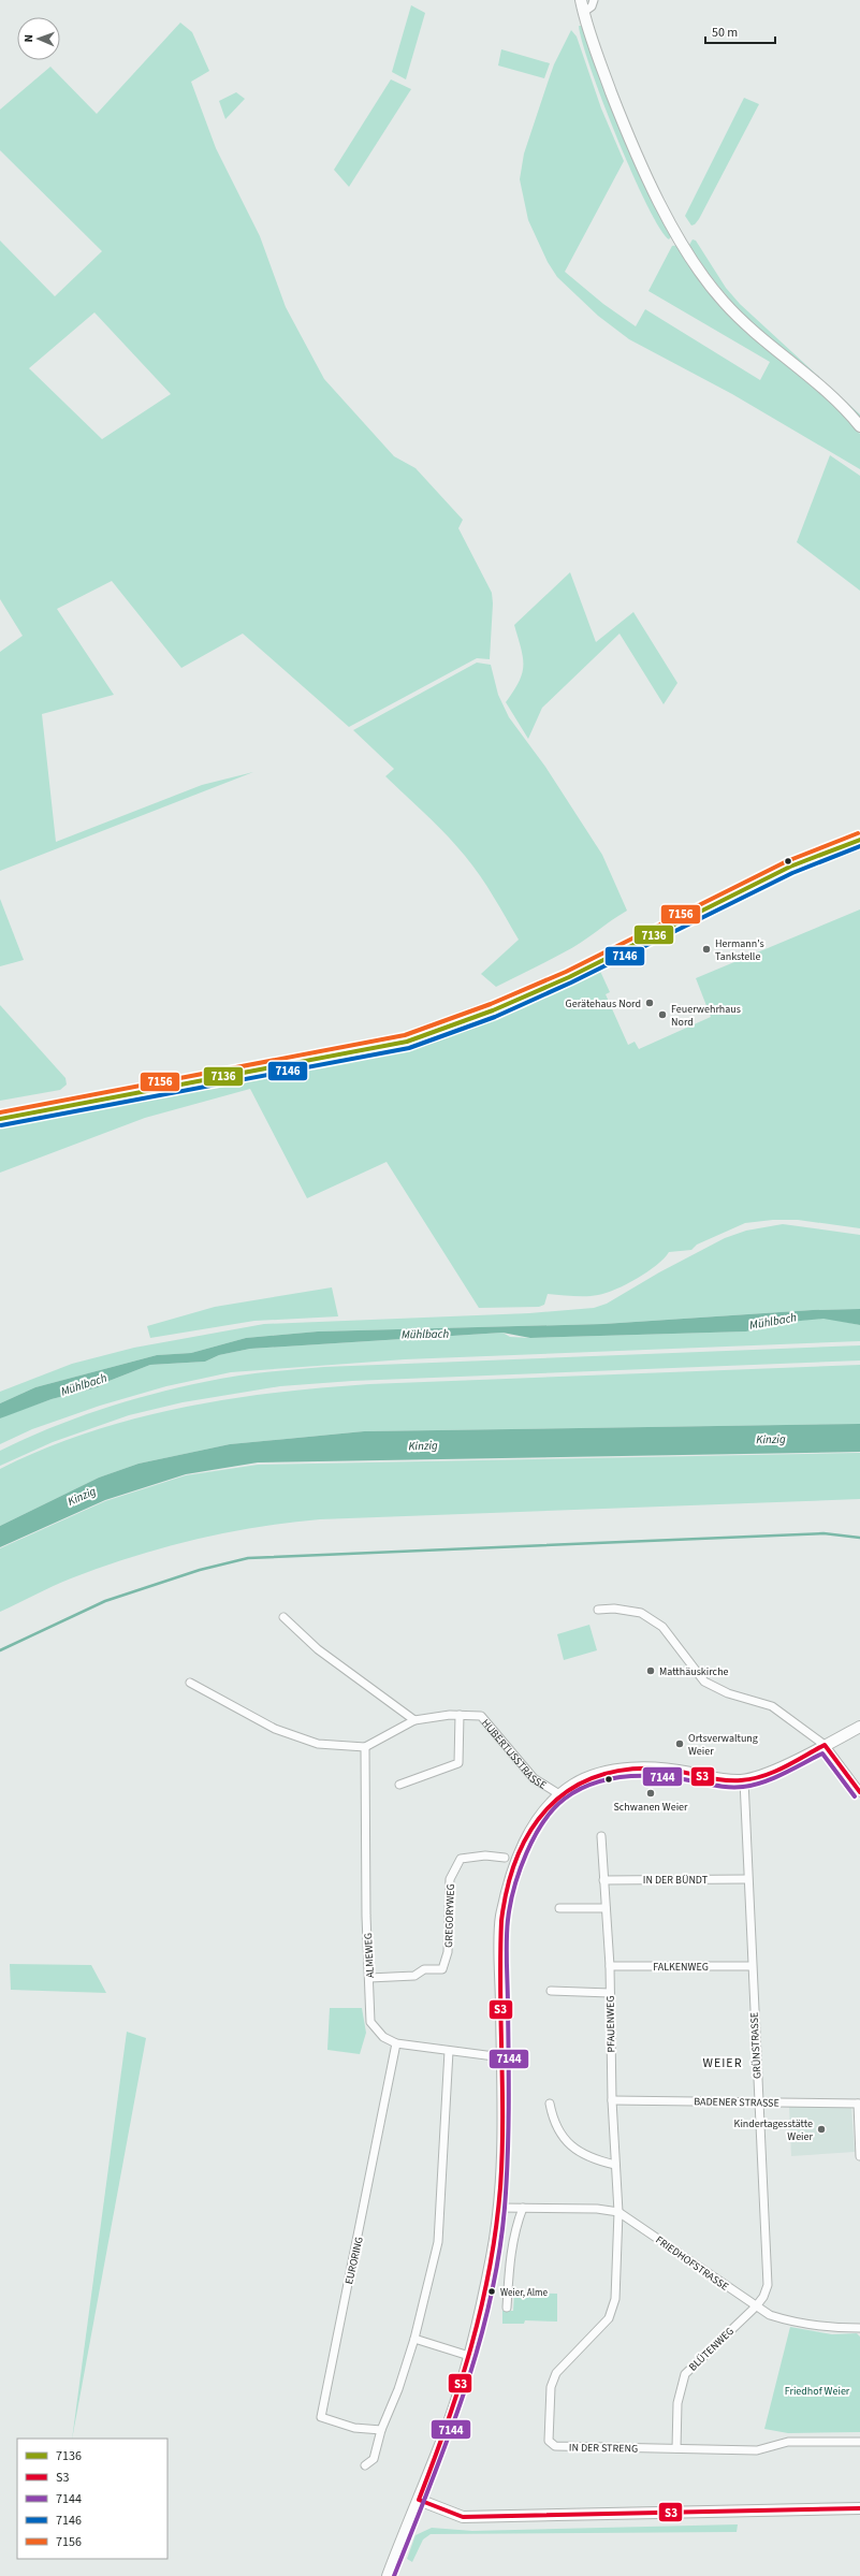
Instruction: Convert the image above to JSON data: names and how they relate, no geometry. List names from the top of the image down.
{
  "streets": {
    "street": [
      "HUBERTUSSTRASSE",
      "IN DER BÜNDT",
      "GREGORYWEG",
      "ALMEWEG",
      "FALKENWEG",
      "PFAUENWEG",
      "GRÜNSTRASSE",
      "BADENER STRASSE",
      "EURORING",
      "FRIEDHOFSTRASSE",
      "BLÜTENWEG",
      "IN DER STRENG"
    ]
  },
  "crossings": [
    ["HUBERTUSSTRASSE", "ALMEWEG"],
    ["HUBERTUSSTRASSE", "GRÜNSTRASSE"],
    ["IN DER BÜNDT", "PFAUENWEG"],
    ["IN DER BÜNDT", "GRÜNSTRASSE"],
    ["GREGORYWEG", "ALMEWEG"],
    ["ALMEWEG", "EURORING"],
    ["FALKENWEG", "PFAUENWEG"],
    ["FALKENWEG", "GRÜNSTRASSE"],
    ["PFAUENWEG", "BADENER STRASSE"],
    ["PFAUENWEG", "FRIEDHOFSTRASSE"],
    ["PFAUENWEG", "IN DER STRENG"],
    ["GRÜNSTRASSE", "BADENER STRASSE"],
    ["GRÜNSTRASSE", "FRIEDHOFSTRASSE"],
    ["GRÜNSTRASSE", "BLÜTENWEG"],
    ["FRIEDHOFSTRASSE", "BLÜTENWEG"],
    ["FRIEDHOFSTRASSE", "IN DER STRENG"],
    ["BLÜTENWEG", "IN DER STRENG"]
  ],
  "districts": ["WEIER"],
  "water": ["Mühlbach", "Kinzig"],
  "parks": ["Friedhof Weier"],
  "places": [
    "Hermann's Tankstelle",
    "Gerätehaus Nord",
    "Feuerwehrhaus Nord",
    "Matthäuskirche",
    "Ortsverwaltung Weier",
    "Schwanen Weier",
    "Kindertagesstätte Weier",
    "Weier, Alme"
  ],
  "lines": [
    "transit line 7156",
    "transit line 7136",
    "transit line 7146",
    "transit line S3",
    "transit line 7144"
  ],
  "legend": [
    "7136",
    "S3",
    "7144",
    "7146",
    "7156"
  ],
  "scale_bar": "50 m",
  "north": "left"
}
